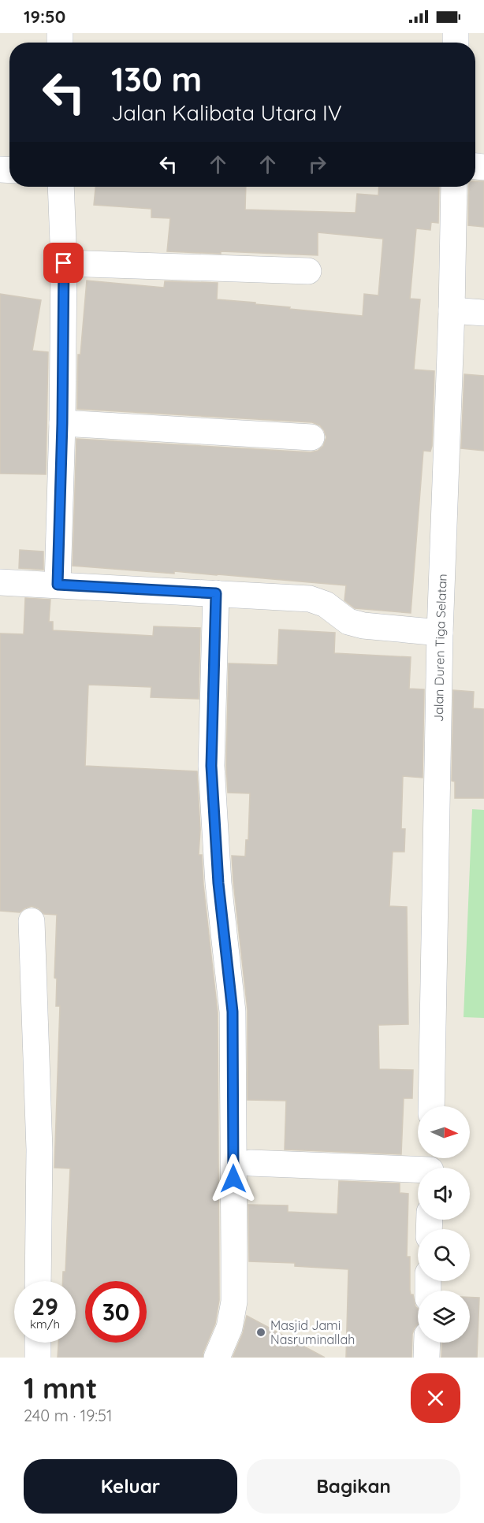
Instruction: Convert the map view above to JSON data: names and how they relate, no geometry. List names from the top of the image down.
{
  "streets": {
    "street": ["Jalan Duren Tiga Selatan"]
  },
  "places": ["Masjid Jami Nasruminallah"],
  "north": "right",
  "page": {
    "status": "19:50",
    "turn": ["130 m", "Jalan Kalibata Utara IV"],
    "speed": "29 km/h",
    "limit": "30",
    "heading": ["1 mnt", "240 m · 19:51"],
    "buttons": ["Keluar", "Bagikan"]
  }
}
